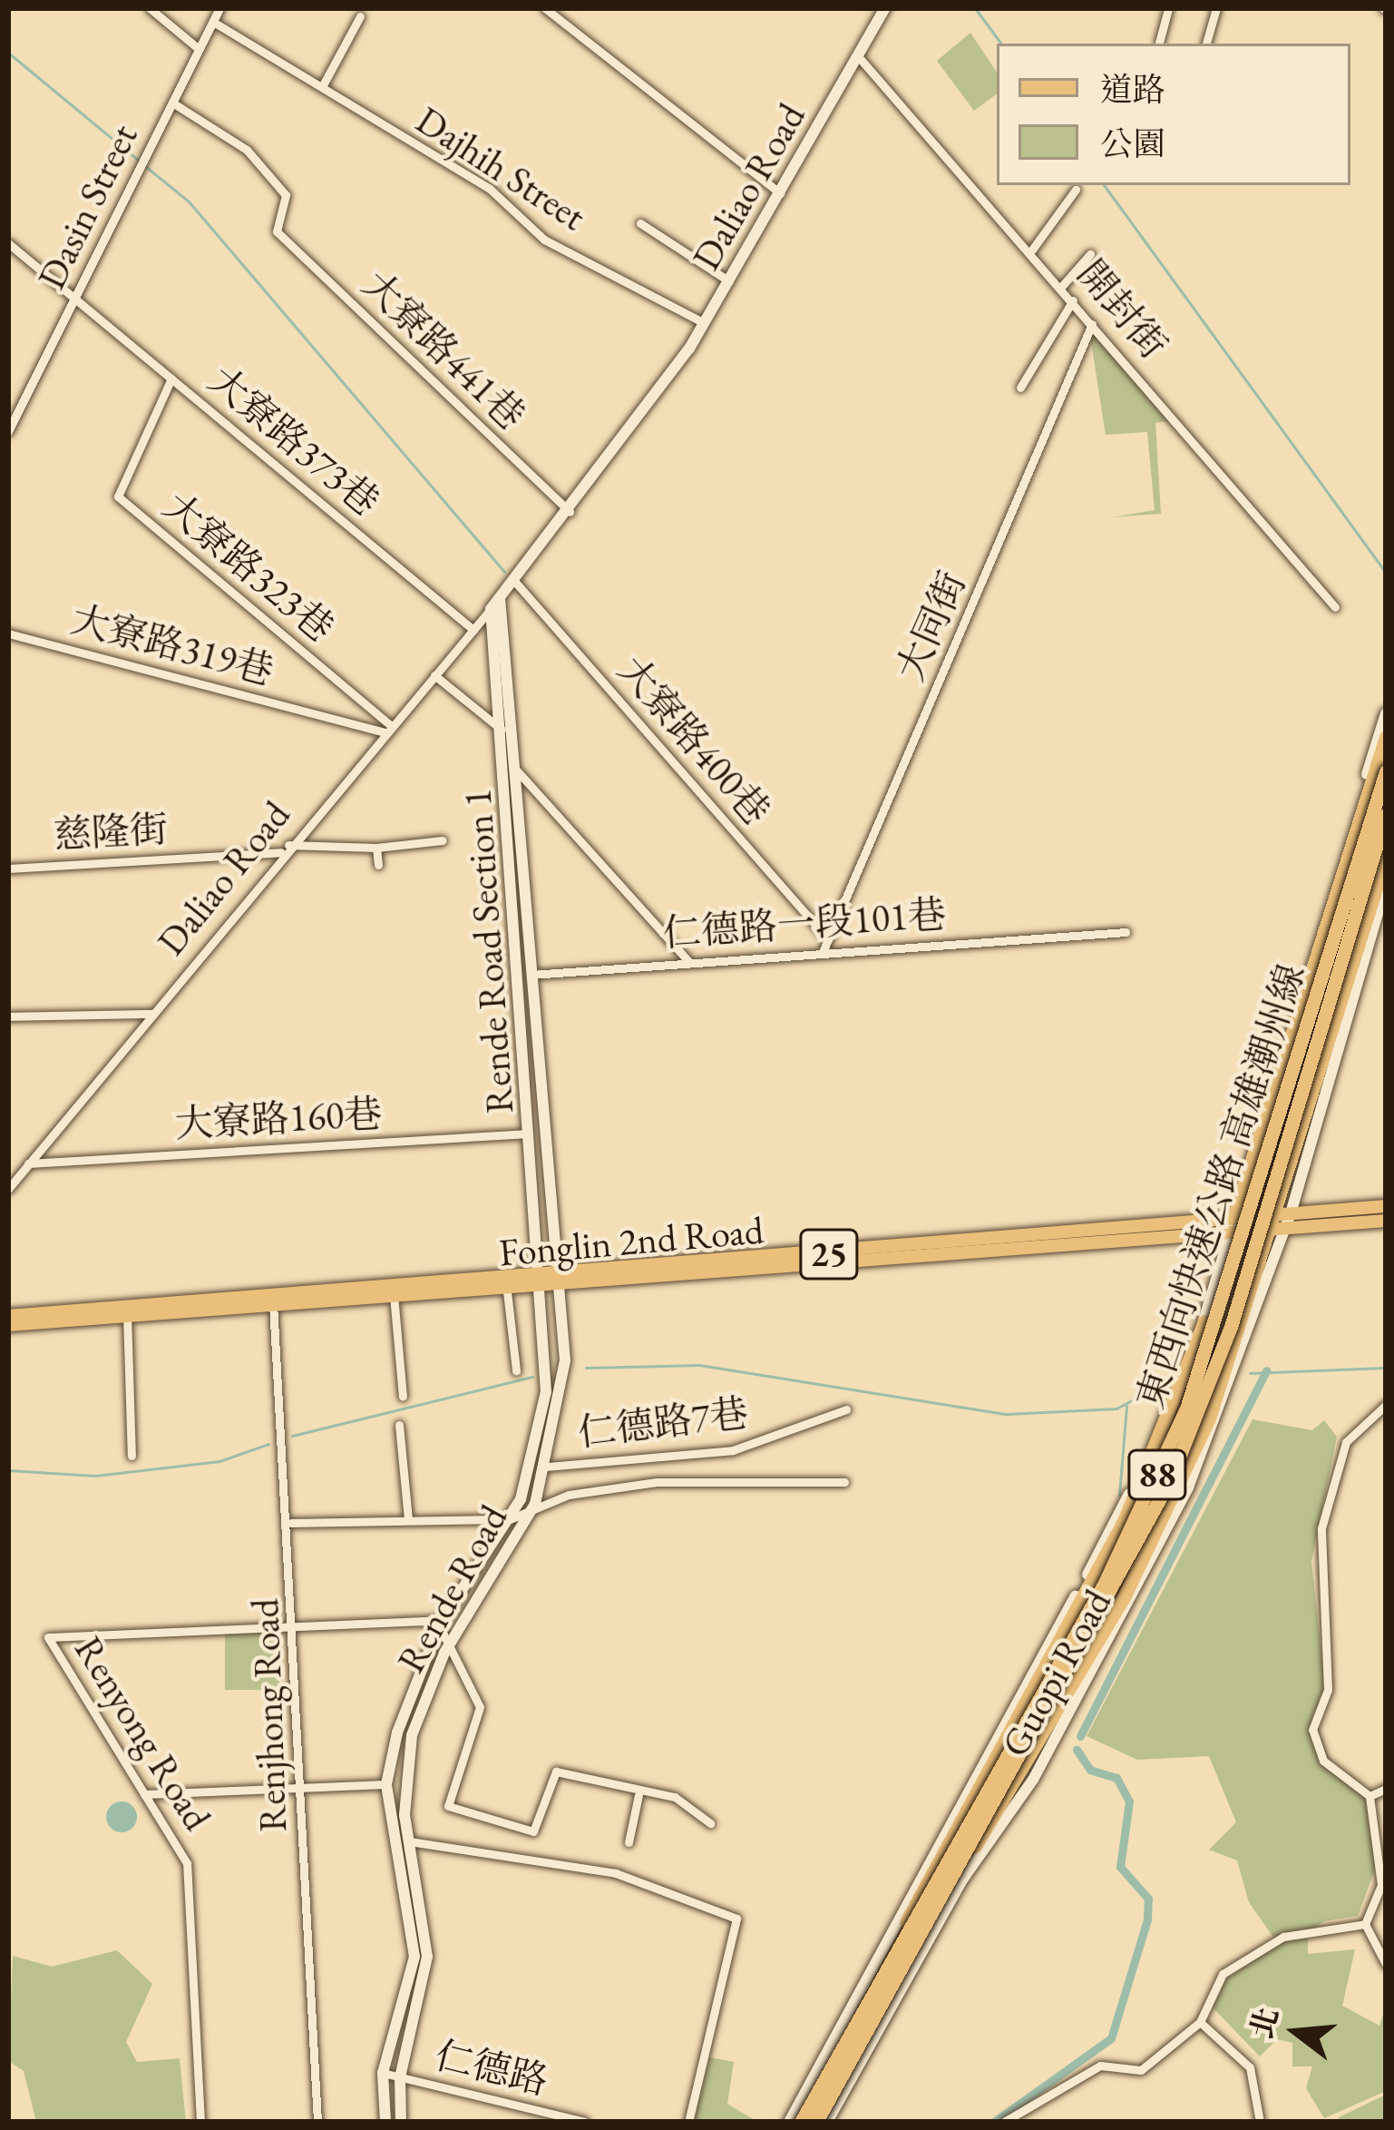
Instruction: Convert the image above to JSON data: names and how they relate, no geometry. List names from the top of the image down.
{
  "streets": {
    "highway": ["東西向快速公路 高雄潮州線", "88"],
    "main road": ["Fonglin 2nd Road", "25"],
    "street": [
      "Dajhih Street",
      "Daliao Road",
      "Dasin Street",
      "開封街",
      "大寮路441巷",
      "大寮路373巷",
      "大寮路323巷",
      "大同街",
      "大寮路319巷",
      "大寮路400巷",
      "慈隆街",
      "仁德路一段101巷",
      "Rende Road Section 1",
      "大寮路160巷",
      "仁德路7巷",
      "Rende Road",
      "Guopi Road",
      "Renjhong Road",
      "Renyong Road",
      "仁德路"
    ]
  },
  "crossings": [
    ["Dajhih Street", "Daliao Road"],
    ["Dajhih Street", "Dasin Street"],
    ["Daliao Road", "開封街"],
    ["Daliao Road", "大寮路441巷"],
    ["Daliao Road", "大寮路373巷"],
    ["Daliao Road", "大寮路323巷"],
    ["Daliao Road", "大寮路319巷"],
    ["Daliao Road", "大寮路400巷"],
    ["Daliao Road", "慈隆街"],
    ["Daliao Road", "Rende Road Section 1"],
    ["Daliao Road", "大寮路160巷"],
    ["Dasin Street", "大寮路441巷"],
    ["Dasin Street", "大寮路373巷"],
    ["開封街", "大同街"],
    ["大寮路373巷", "大寮路323巷"],
    ["大寮路323巷", "大寮路319巷"],
    ["大同街", "大寮路400巷"],
    ["大同街", "仁德路一段101巷"],
    ["仁德路一段101巷", "Rende Road Section 1"],
    ["Rende Road Section 1", "大寮路160巷"],
    ["Rende Road Section 1", "Fonglin 2nd Road"],
    ["Rende Road Section 1", "Rende Road"],
    ["Fonglin 2nd Road", "25"],
    ["Fonglin 2nd Road", "Rende Road"],
    ["Fonglin 2nd Road", "Guopi Road"],
    ["Fonglin 2nd Road", "Renjhong Road"],
    ["25", "Renjhong Road"],
    ["仁德路7巷", "Rende Road"],
    ["Rende Road", "仁德路"],
    ["Renjhong Road", "Renyong Road"]
  ],
  "legend": ["道路", "公園"],
  "north": "left"
}
